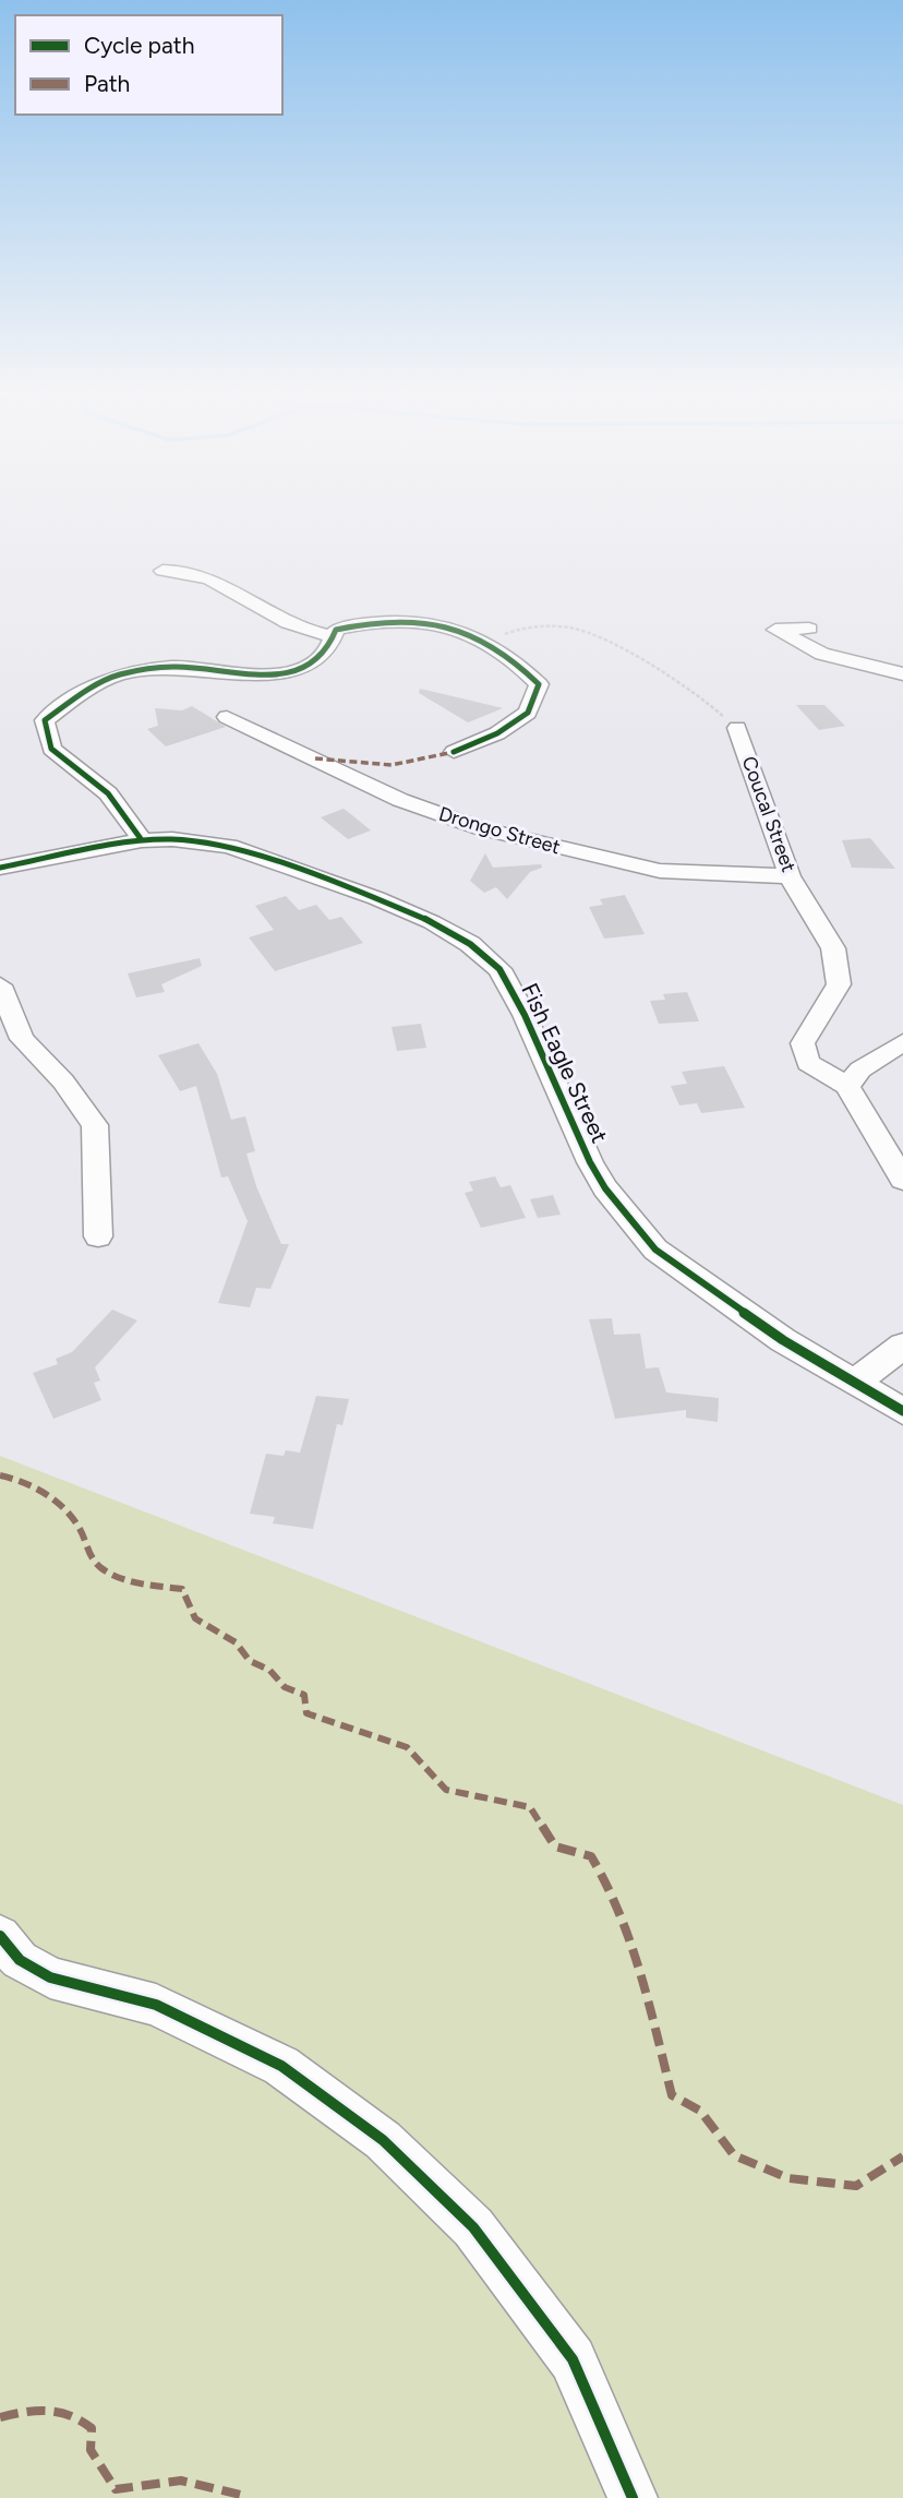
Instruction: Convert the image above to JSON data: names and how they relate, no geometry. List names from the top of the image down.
{
  "streets": {
    "street": ["Coucal Street", "Drongo Street", "Fish Eagle Street"]
  },
  "crossings": [
    ["Coucal Street", "Drongo Street"]
  ],
  "legend": ["Cycle path", "Path"]
}
